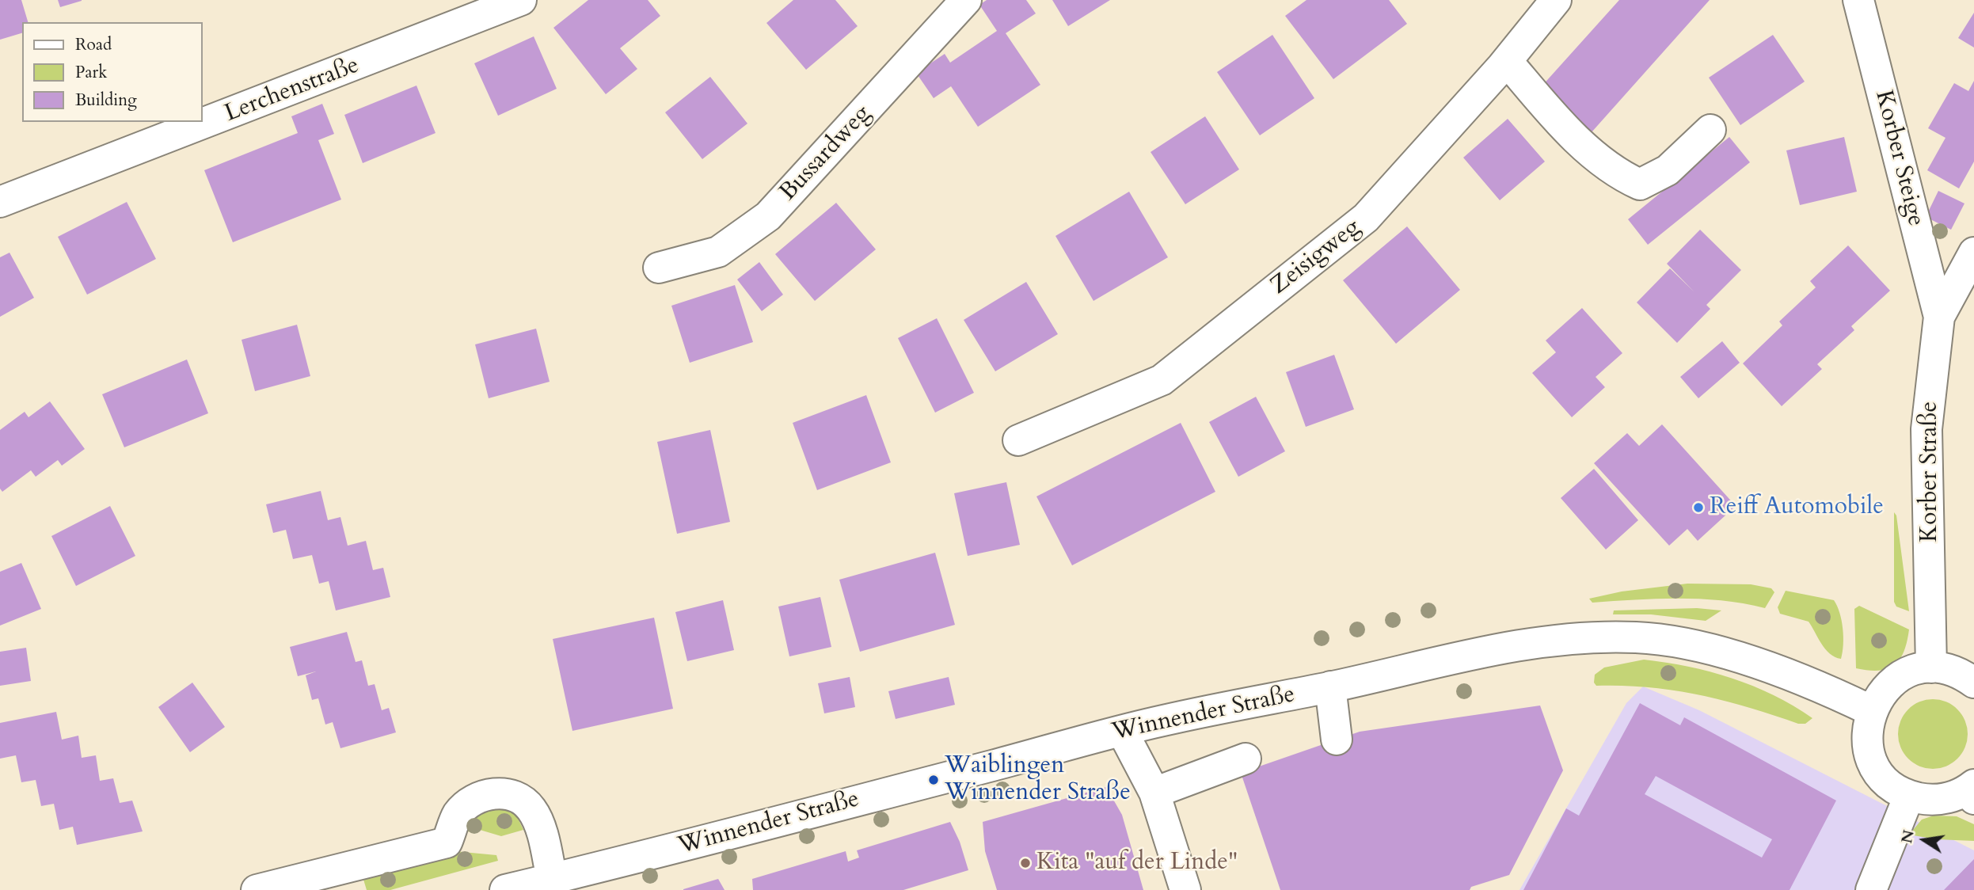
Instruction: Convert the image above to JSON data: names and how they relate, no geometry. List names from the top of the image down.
{
  "streets": {
    "street": [
      "Lerchenstraße",
      "Bussardweg",
      "Korber Steige",
      "Zeisigweg",
      "Korber Straße",
      "Winnender Straße"
    ]
  },
  "crossings": [
    ["Korber Steige", "Korber Straße"]
  ],
  "places": ["Reiff Automobile", "Waiblingen Winnender Straße", "Kita \"auf der Linde\""],
  "legend": ["Road", "Park", "Building"],
  "north": "left"
}
